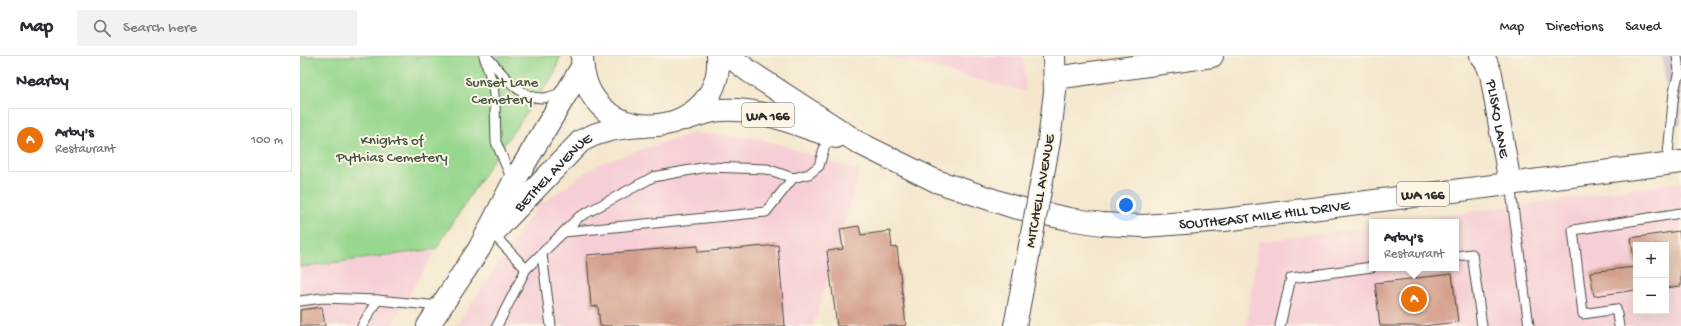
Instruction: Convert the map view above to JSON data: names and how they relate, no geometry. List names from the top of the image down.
{
  "streets": {
    "main road": [
      "WA 166",
      "PLISKO LANE",
      "BETHEL AVENUE",
      "MITCHELL AVENUE",
      "SOUTHEAST MILE HILL DRIVE"
    ]
  },
  "crossings": [
    ["WA 166", "BETHEL AVENUE"],
    ["WA 166", "SOUTHEAST MILE HILL DRIVE"],
    ["PLISKO LANE", "SOUTHEAST MILE HILL DRIVE"]
  ],
  "parks": ["Sunset Lane Cemetery", "Knights of Pythias Cemetery"],
  "page": {
    "header": "Map",
    "search": "Search here",
    "nav": ["Map", "Directions", "Saved"],
    "heading": "Nearby",
    "list": [
      {
        "mark": "A",
        "name": "Arby's",
        "note": "Restaurant",
        "value": "100 m"
      }
    ],
    "popup": ["Arby's", "Restaurant"],
    "map_buttons": ["+", "−"],
    "pins": "A"
  }
}
